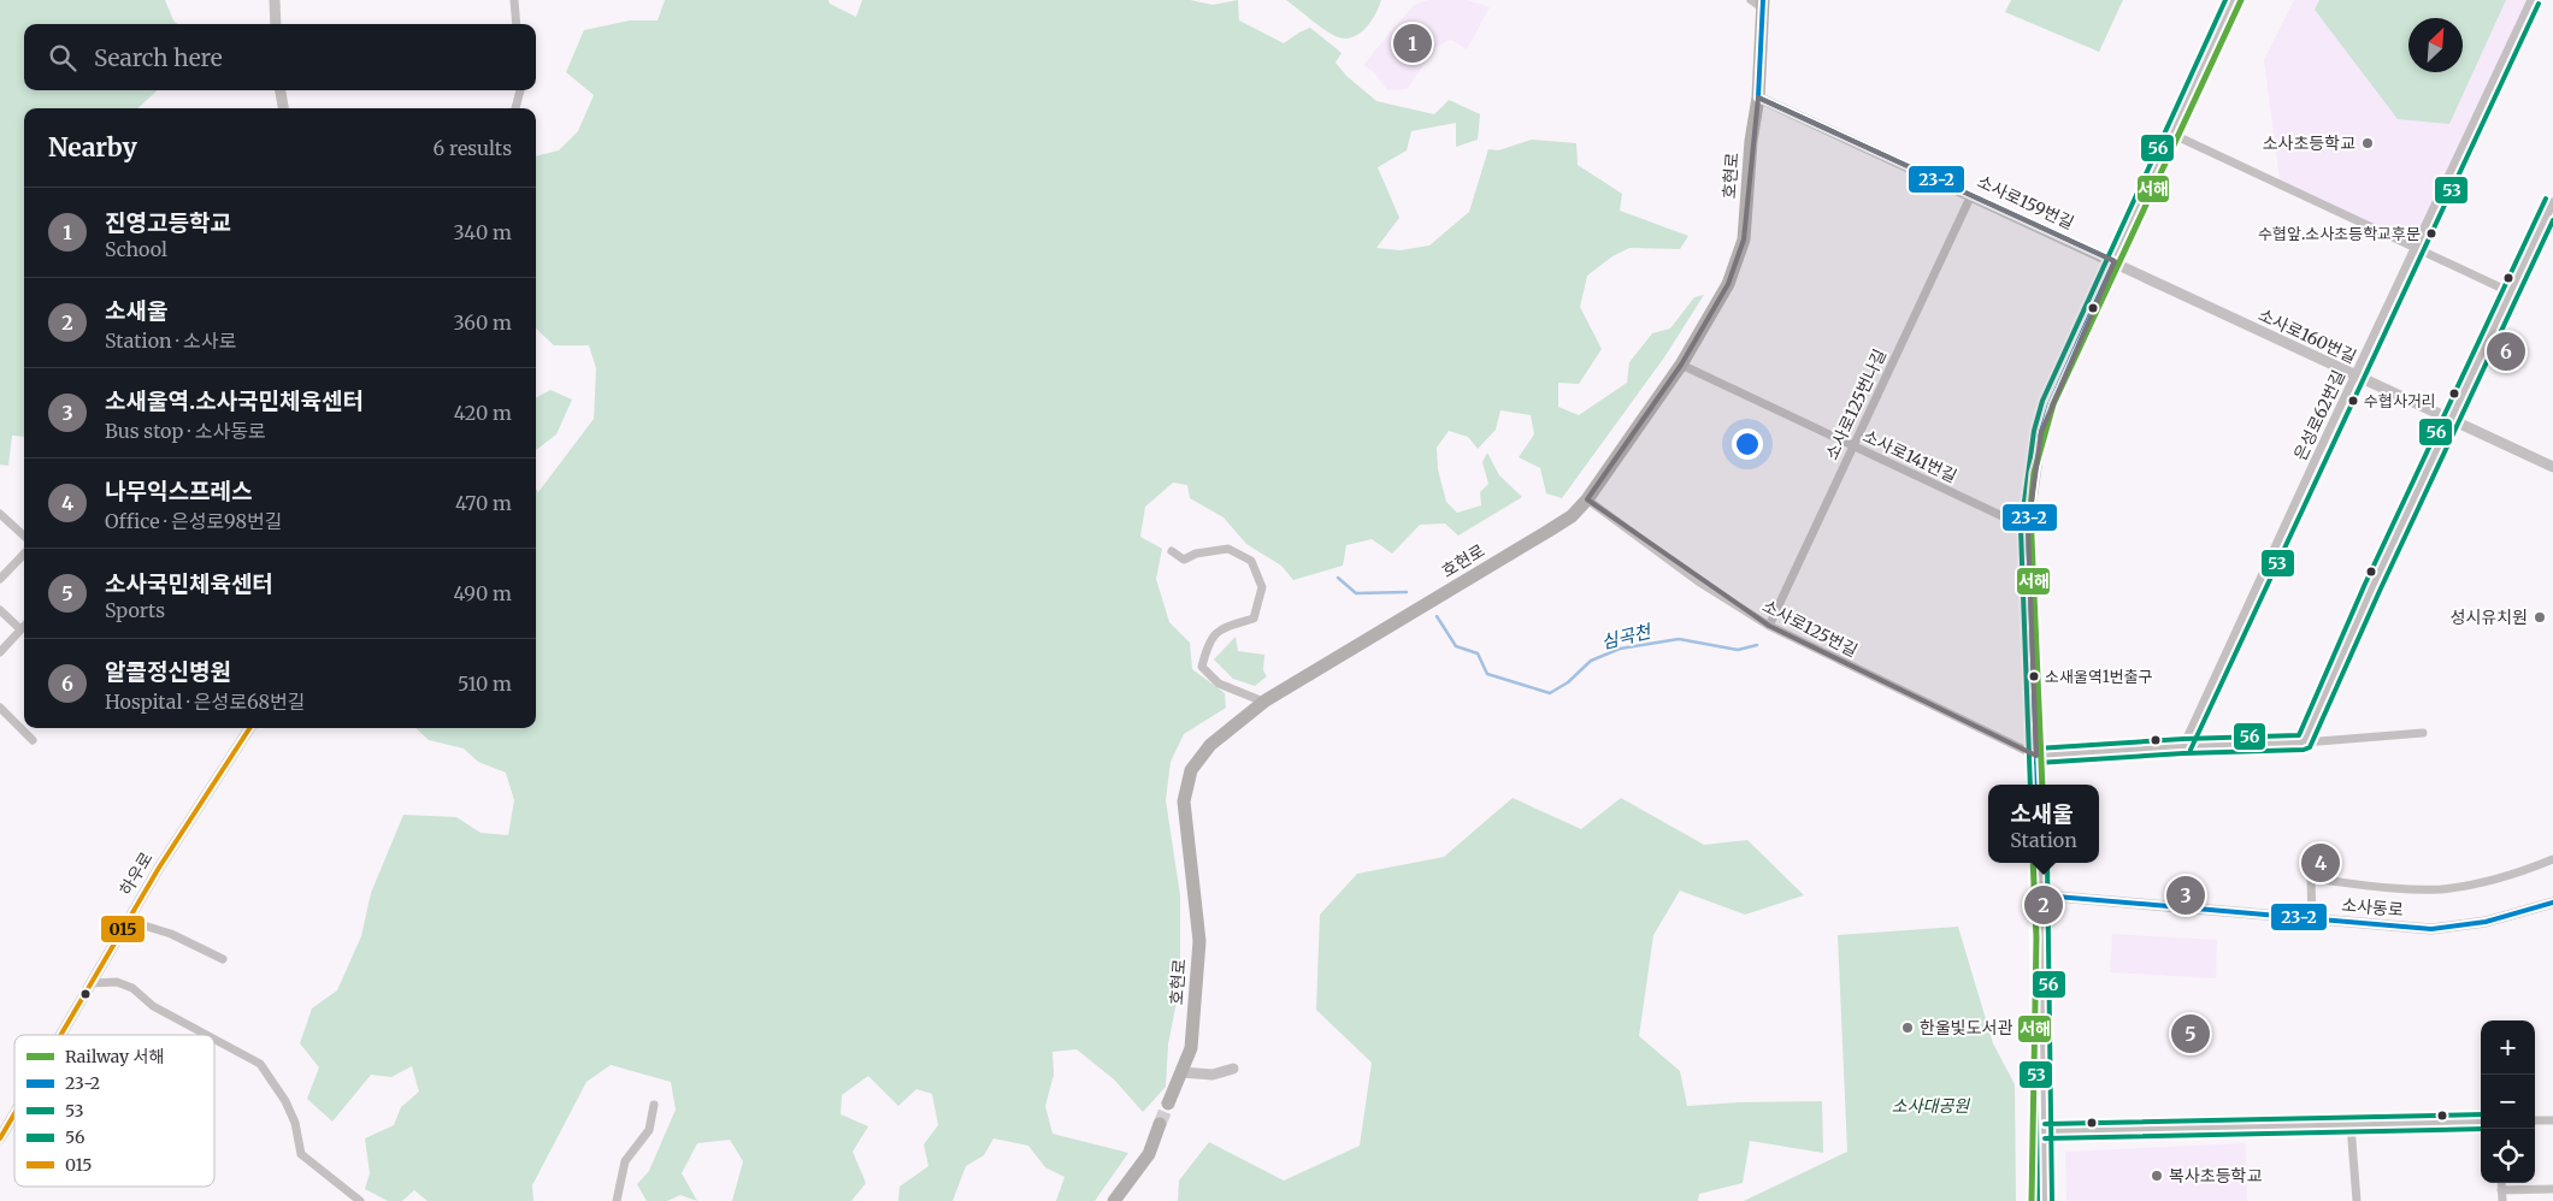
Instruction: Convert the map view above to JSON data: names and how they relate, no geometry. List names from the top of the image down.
{
  "streets": {
    "main road": ["호현로"],
    "street": [
      "소사로159번길",
      "소사로160번길",
      "소사로125번나길",
      "은성로62번길",
      "소사로141번길",
      "소사로125번길",
      "하우로",
      "소사동로"
    ]
  },
  "crossings": [
    ["호현로", "소사로159번길"],
    ["호현로", "소사로141번길"],
    ["호현로", "소사로125번길"],
    ["소사로159번길", "소사로160번길"],
    ["소사로159번길", "소사로125번나길"],
    ["소사로160번길", "은성로62번길"],
    ["소사로125번나길", "소사로141번길"],
    ["소사로125번나길", "소사로125번길"]
  ],
  "water": ["심곡천"],
  "parks": ["소사대공원"],
  "places": [
    "소사초등학교",
    "수협앞.소사초등학교후문",
    "수협사거리",
    "성시유치원",
    "소새울역1번출구",
    "한울빛도서관",
    "복사초등학교"
  ],
  "lines": [
    "rail line 서해",
    "transit line 23-2",
    "transit line 56",
    "transit line 53",
    "transit line 015"
  ],
  "legend": [
    "Railway 서해",
    "23-2",
    "53",
    "56",
    "015"
  ],
  "north": "top right",
  "page": {
    "pins": [
      "1",
      "6",
      "4",
      "3",
      "2",
      "5"
    ],
    "search": "Search here",
    "heading": ["Nearby", "6 results"],
    "list": [
      {
        "mark": "1",
        "name": "진영고등학교",
        "note": "School",
        "value": "340 m"
      },
      {
        "mark": "2",
        "name": "소새울",
        "note": "Station · 소사로",
        "value": "360 m"
      },
      {
        "mark": "3",
        "name": "소새울역.소사국민체육센터",
        "note": "Bus stop · 소사동로",
        "value": "420 m"
      },
      {
        "mark": "4",
        "name": "나무익스프레스",
        "note": "Office · 은성로98번길",
        "value": "470 m"
      },
      {
        "mark": "5",
        "name": "소사국민체육센터",
        "note": "Sports",
        "value": "490 m"
      },
      {
        "mark": "6",
        "name": "알콜정신병원",
        "note": "Hospital · 은성로68번길",
        "value": "510 m"
      }
    ],
    "popup": ["소새울", "Station"],
    "map_buttons": ["+", "−"]
  }
}
